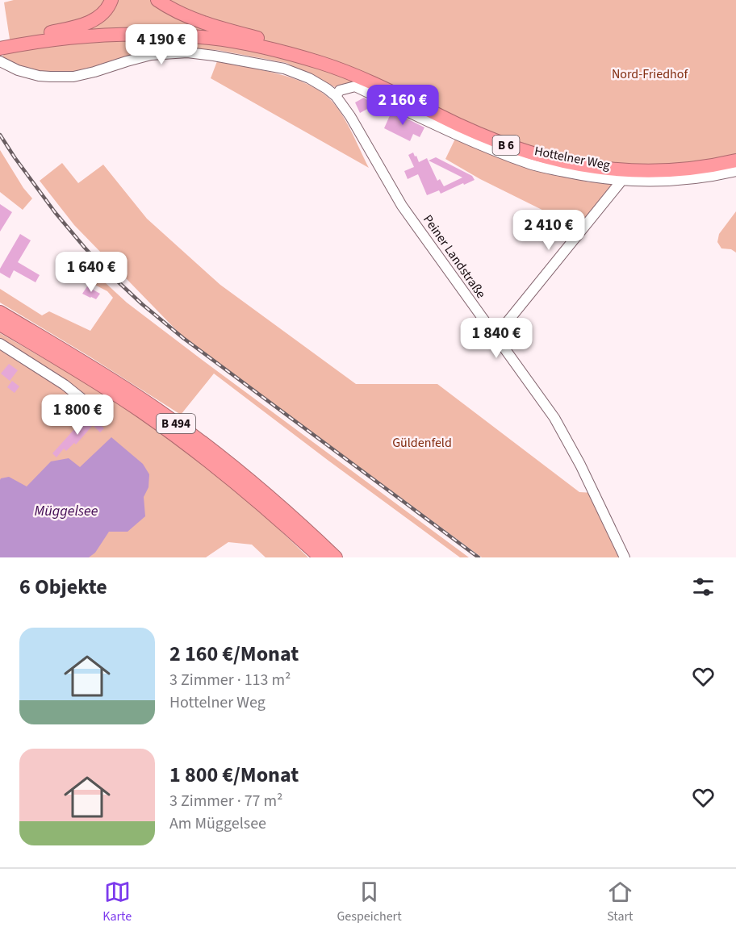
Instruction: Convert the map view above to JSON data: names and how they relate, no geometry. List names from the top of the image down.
{
  "streets": {
    "highway": ["B 6", "B 494"],
    "street": ["Hottelner Weg", "Peiner Landstraße"]
  },
  "crossings": [
    ["Hottelner Weg", "Peiner Landstraße"]
  ],
  "water": ["Müggelsee"],
  "parks": ["Nord-Friedhof", "Güldenfeld"],
  "page": {
    "price": [
      "4 190 €",
      "2 160 €",
      "2 410 €",
      "1 640 €",
      "1 840 €",
      "1 800 €"
    ],
    "heading": "6 Objekte",
    "list": [
      {
        "name": "2 160 €/Monat",
        "note": "3 Zimmer · 113 m² · Hottelner Weg"
      },
      {
        "name": "1 800 €/Monat",
        "note": "3 Zimmer · 77 m² · Am Müggelsee"
      }
    ],
    "tabs": ["Karte", "Gespeichert", "Start"]
  }
}
